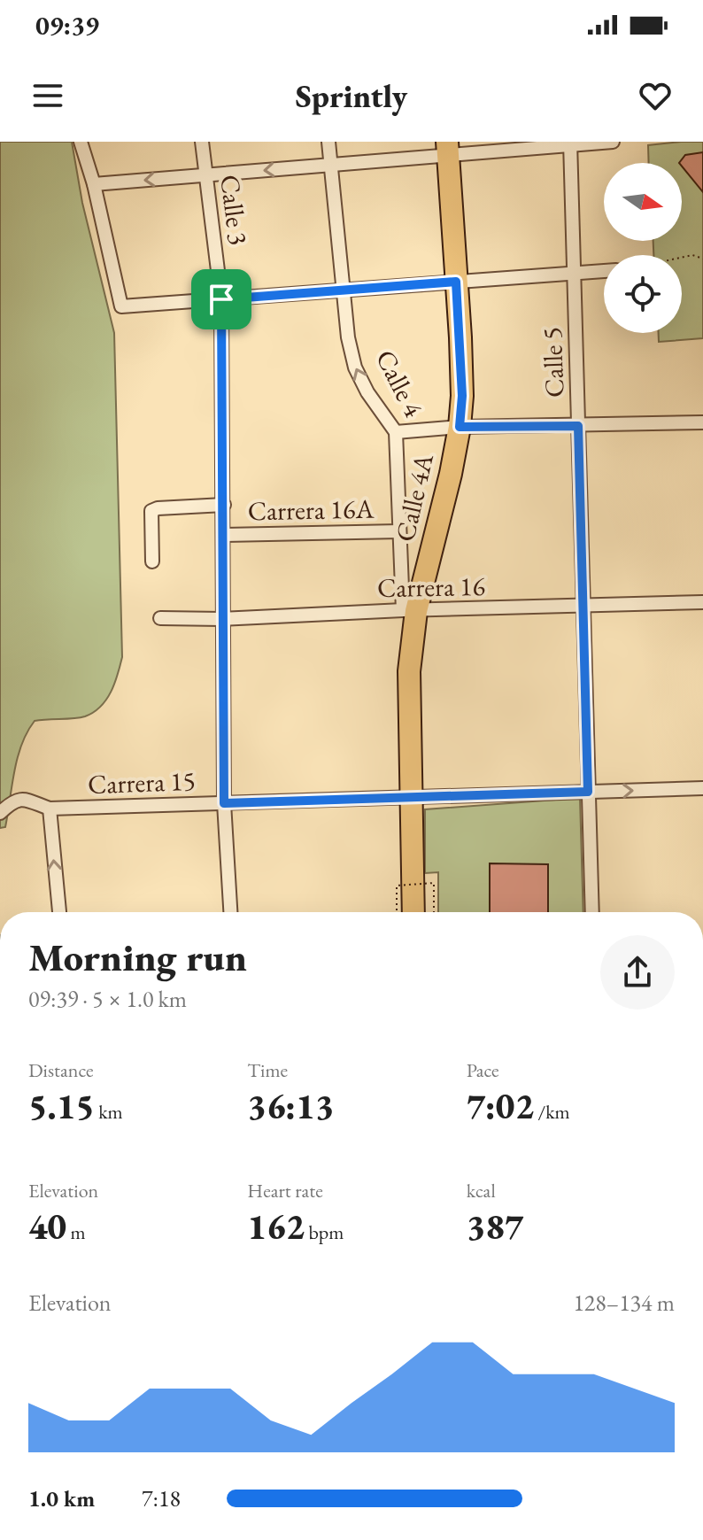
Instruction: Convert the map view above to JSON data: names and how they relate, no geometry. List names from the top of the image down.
{
  "streets": {
    "main road": ["Calle 4", "Calle 4A"],
    "street": [
      "Calle 3",
      "Calle 5",
      "Carrera 16A",
      "Carrera 16",
      "Carrera 15"
    ]
  },
  "crossings": [
    ["Calle 3", "Carrera 16A"],
    ["Calle 3", "Carrera 16"],
    ["Calle 3", "Carrera 15"],
    ["Calle 5", "Carrera 16"],
    ["Calle 5", "Carrera 15"],
    ["Calle 4", "Calle 4A"],
    ["Calle 4", "Carrera 16A"],
    ["Calle 4", "Carrera 16"],
    ["Calle 4", "Carrera 15"],
    ["Calle 4A", "Carrera 16"]
  ],
  "north": "right",
  "page": {
    "status": "09:39",
    "header": "Sprintly",
    "heading": ["Morning run", "09:39 · 5 × 1.0 km"],
    "stats": [
      ["Distance", "5.15 km"],
      ["Time", "36:13"],
      ["Pace", "7:02 /km"],
      ["Elevation", "40 m"],
      ["Heart rate", "162 bpm"],
      ["kcal", "387"]
    ],
    "chart": ["Elevation", "128–134 m"],
    "list": [
      {
        "name": "1.0 km",
        "note": "7:18"
      }
    ]
  }
}
